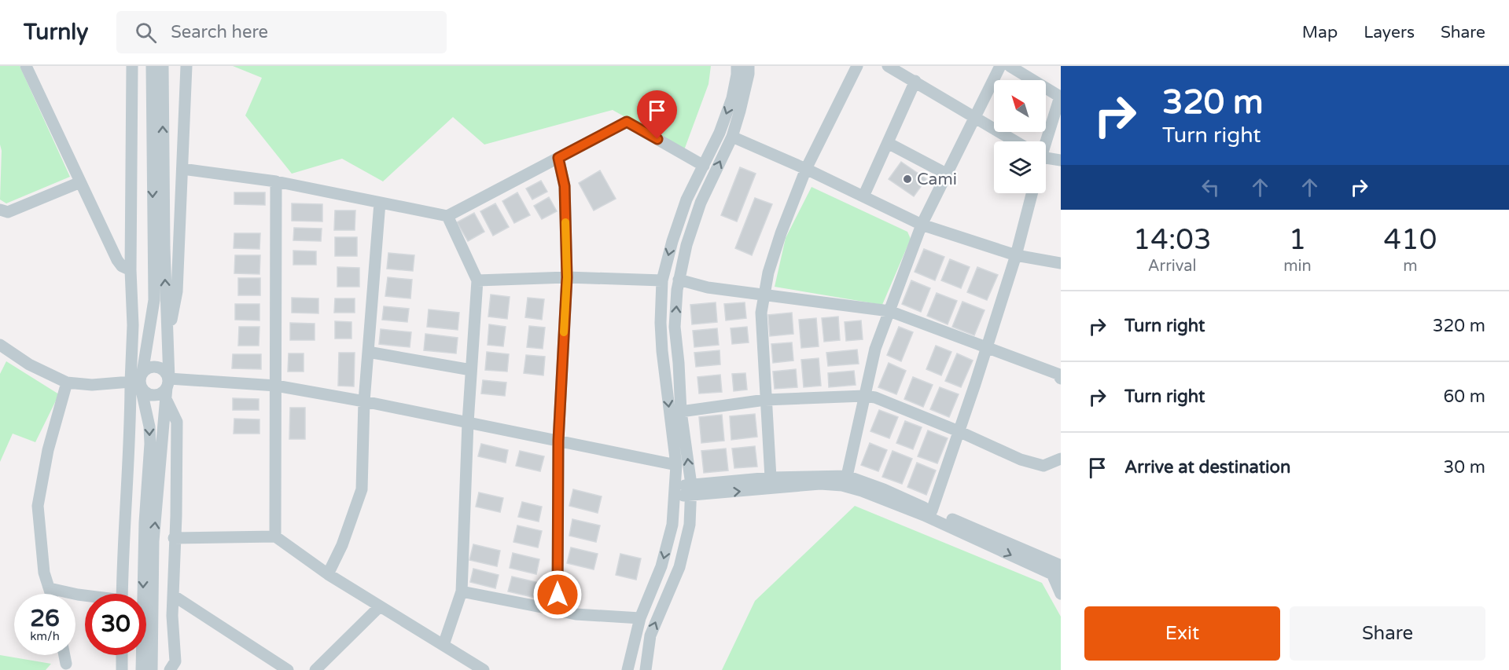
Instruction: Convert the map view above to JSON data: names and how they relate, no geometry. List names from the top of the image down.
{
  "places": ["Cami"],
  "north": "top left",
  "page": {
    "header": "Turnly",
    "search": "Search here",
    "nav": ["Map", "Layers", "Share"],
    "turn": ["320 m", "Turn right"],
    "eta": [
      "14:03",
      "Arrival",
      "1",
      "min",
      "410",
      "m"
    ],
    "list": [
      {
        "name": "Turn right",
        "value": "320 m"
      },
      {
        "name": "Turn right",
        "value": "60 m"
      },
      {
        "name": "Arrive at destination",
        "value": "30 m"
      }
    ],
    "speed": "26 km/h",
    "limit": "30",
    "buttons": ["Exit", "Share"]
  }
}
